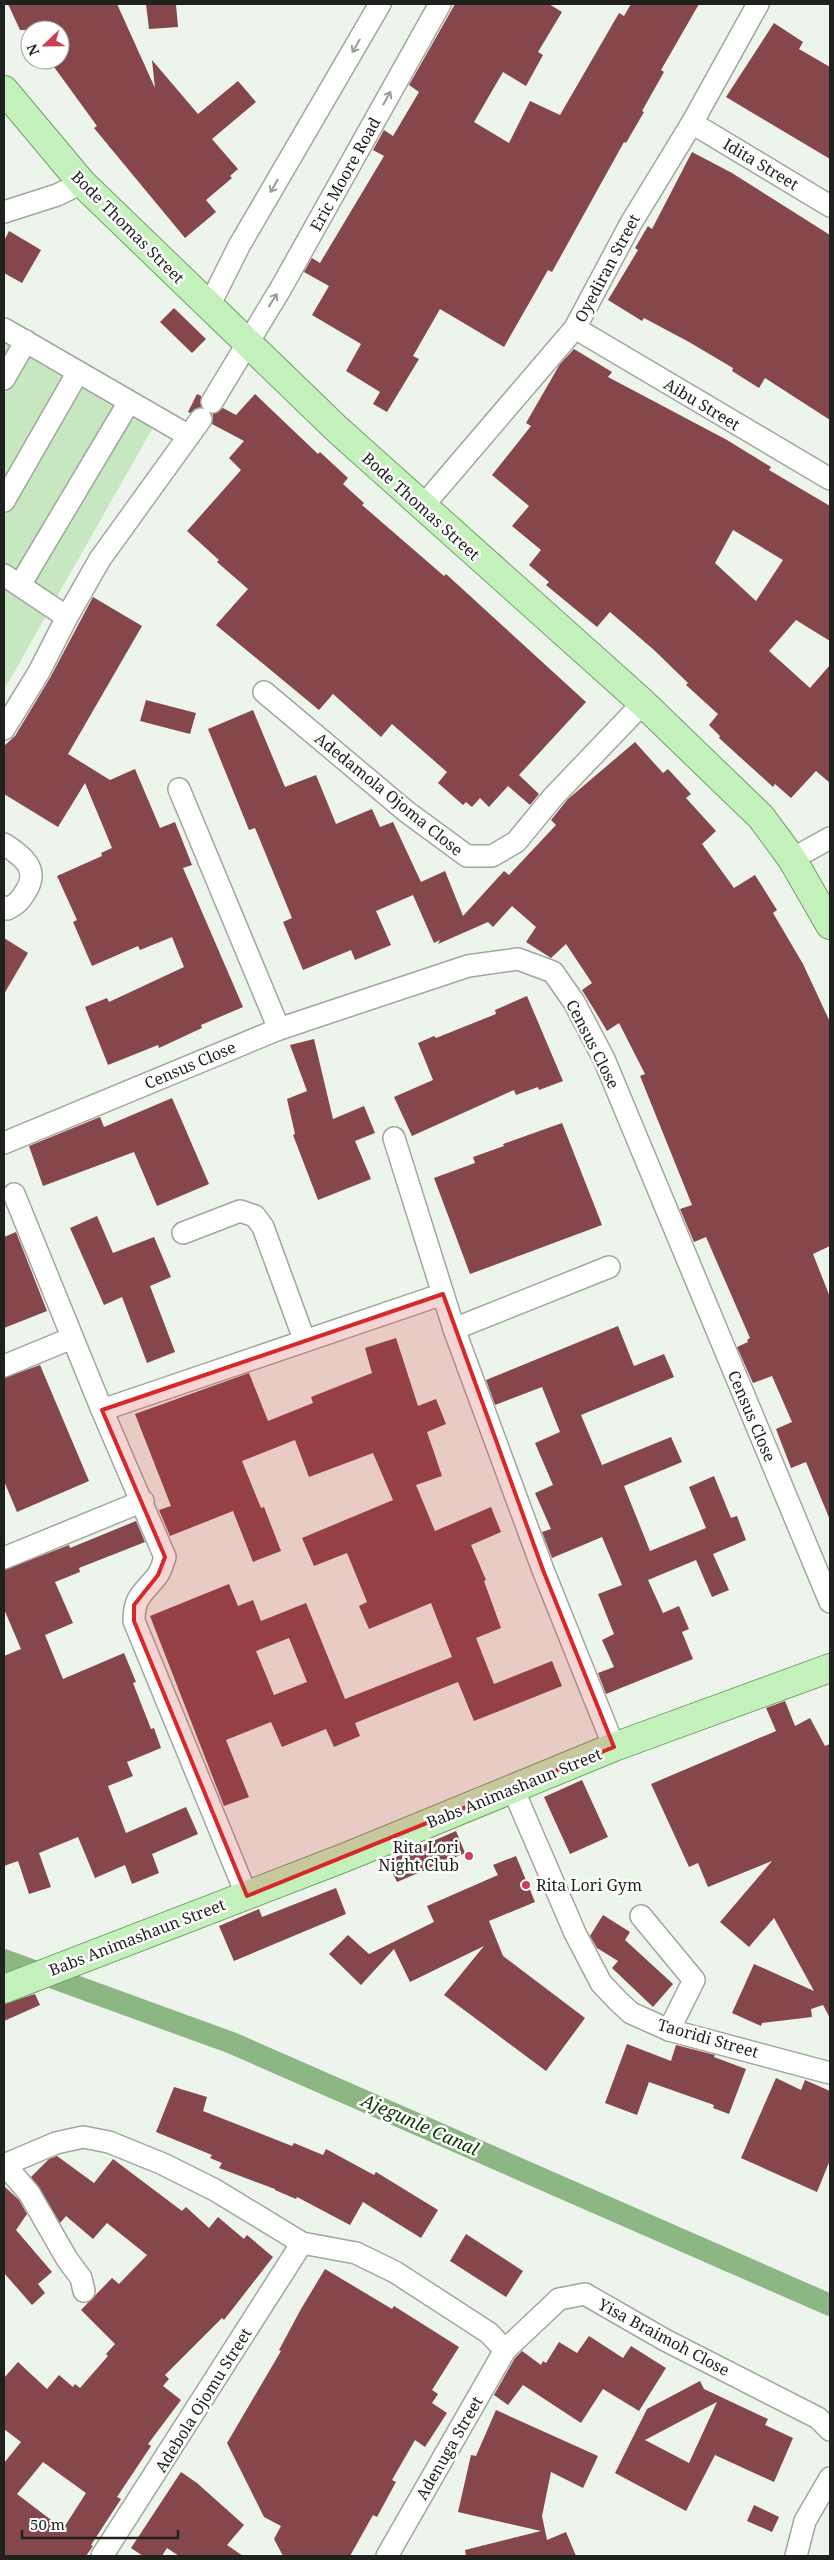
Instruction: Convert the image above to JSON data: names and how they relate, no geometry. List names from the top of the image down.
{
  "streets": {
    "main road": ["Bode Thomas Street", "Babs Animashaun Street"],
    "street": [
      "Idita Street",
      "Eric Moore Road",
      "Oyediran Street",
      "Aibu Street",
      "Adedamola Ojoma Close",
      "Census Close",
      "Taoridi Street",
      "Yisa Braimoh Close",
      "Adebola Ojomu Street",
      "Adenuga Street"
    ]
  },
  "crossings": [
    ["Idita Street", "Oyediran Street"],
    ["Eric Moore Road", "Bode Thomas Street"],
    ["Bode Thomas Street", "Oyediran Street"],
    ["Bode Thomas Street", "Adedamola Ojoma Close"],
    ["Oyediran Street", "Aibu Street"],
    ["Babs Animashaun Street", "Taoridi Street"],
    ["Yisa Braimoh Close", "Adenuga Street"]
  ],
  "water": ["Ajegunle Canal"],
  "places": ["Rita Lori Night Club", "Rita Lori Gym"],
  "scale_bar": "50 m",
  "north": "left"
}
